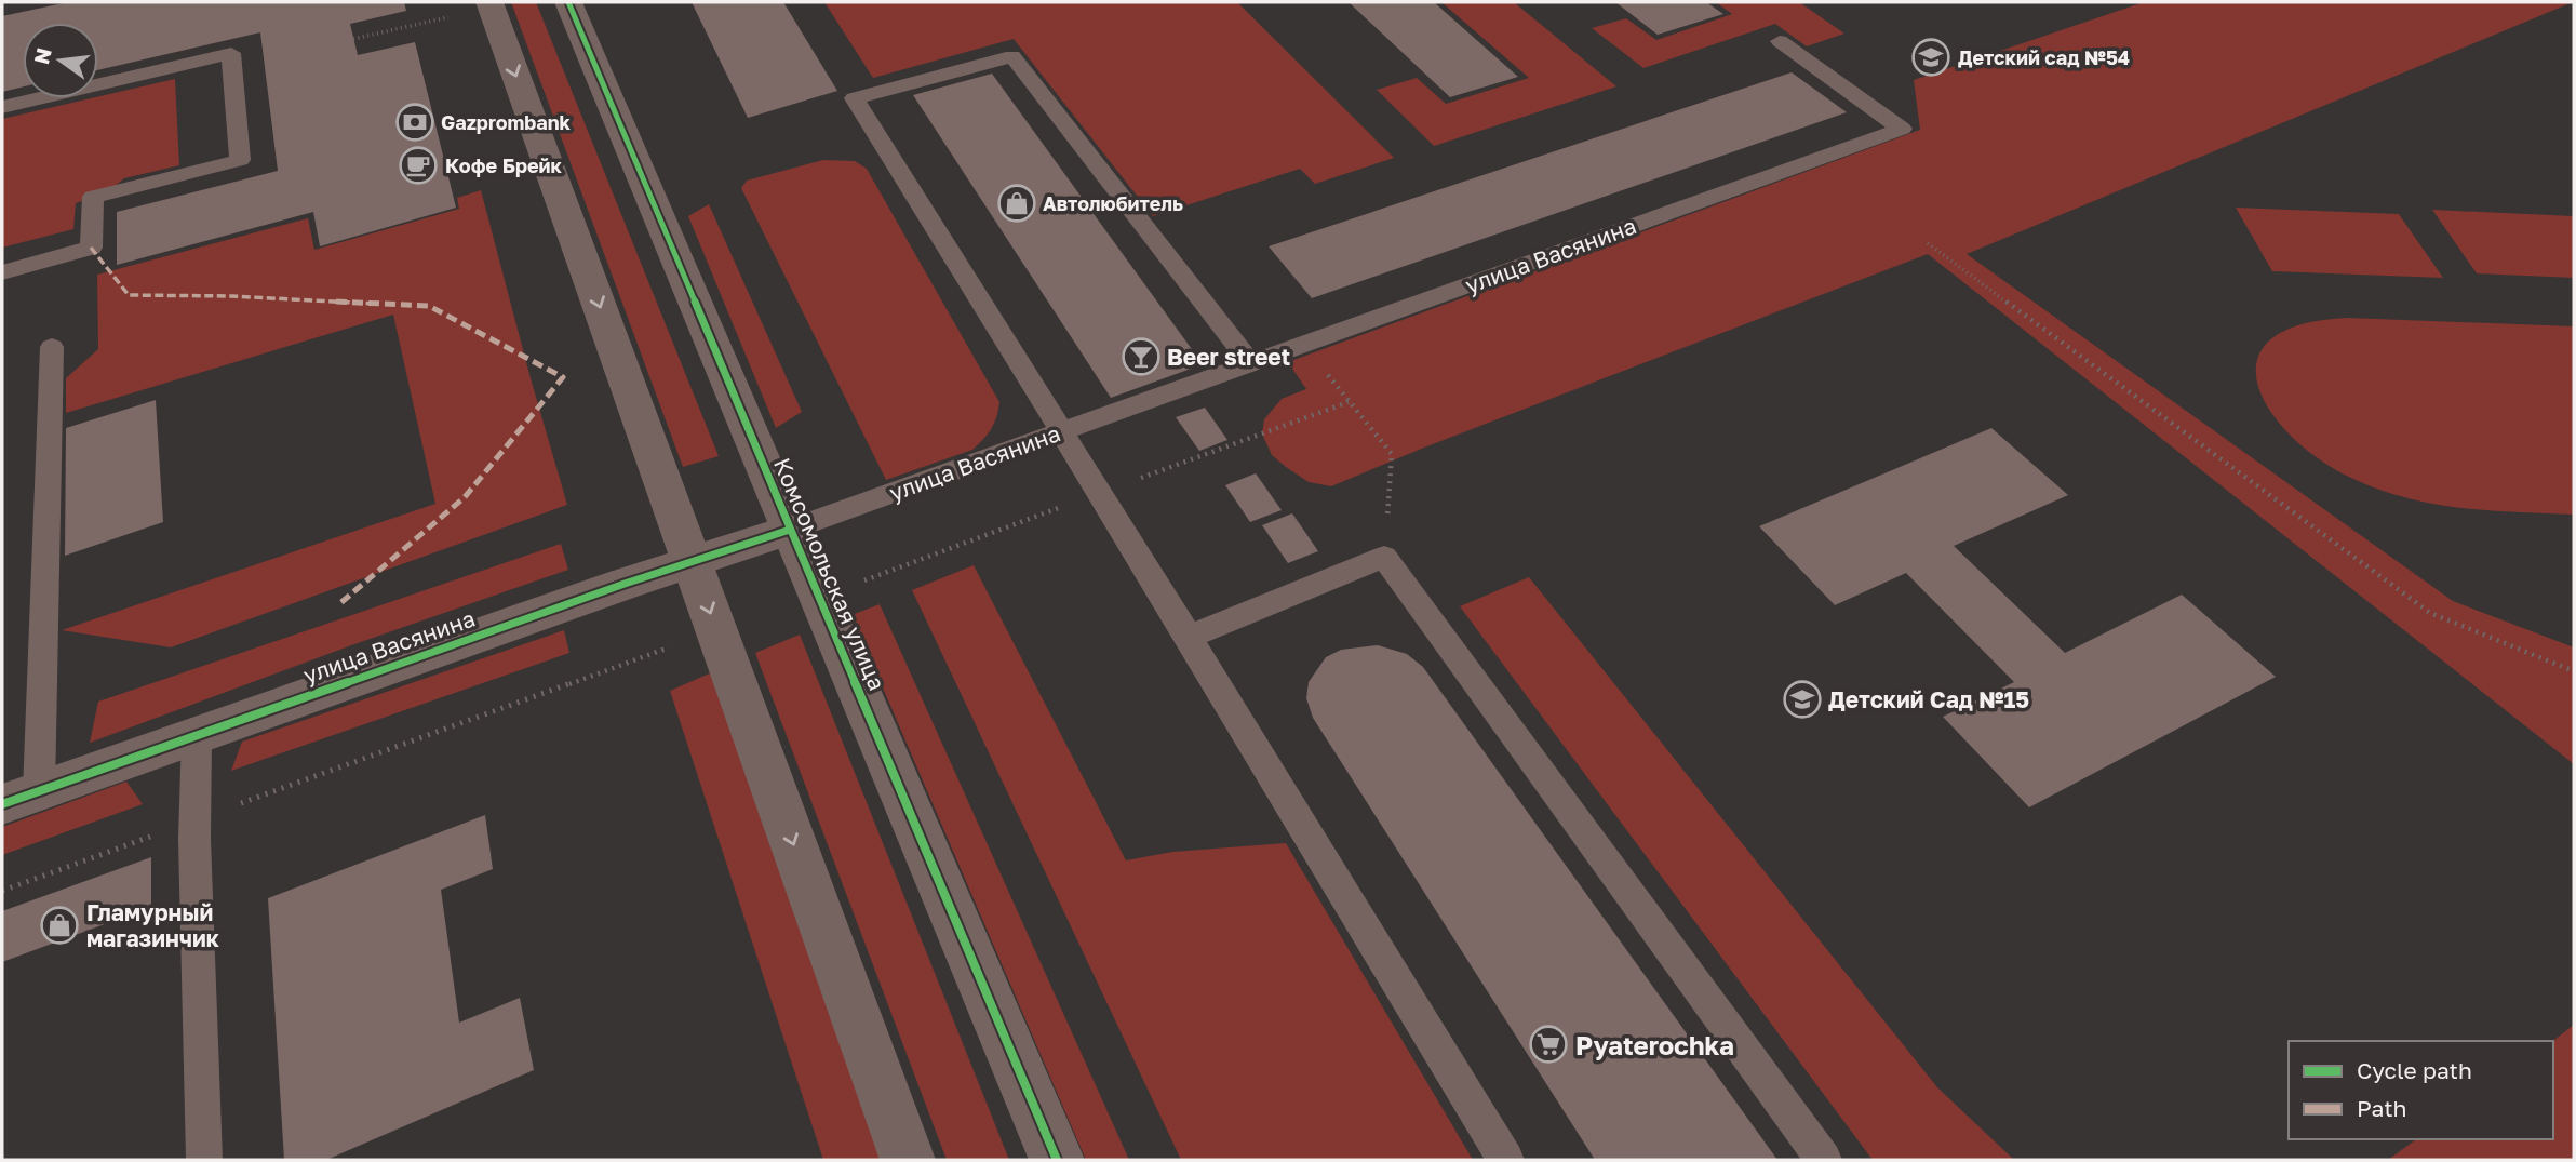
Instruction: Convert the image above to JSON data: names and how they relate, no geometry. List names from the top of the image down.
{
  "streets": {
    "street": ["улица Васянина", "Комсомольская улица"]
  },
  "crossings": [
    ["улица Васянина", "Комсомольская улица"]
  ],
  "places": {
    "school or university": ["Детский сад №54", "Детский Сад №15"],
    "bank": ["Gazprombank"],
    "cafe": ["Кофе Брейк"],
    "shop": ["Автолюбитель", "Гламурный магазинчик"],
    "bar": ["Beer street"],
    "supermarket": ["Pyaterochka"]
  },
  "legend": ["Cycle path", "Path"],
  "north": "left"
}
